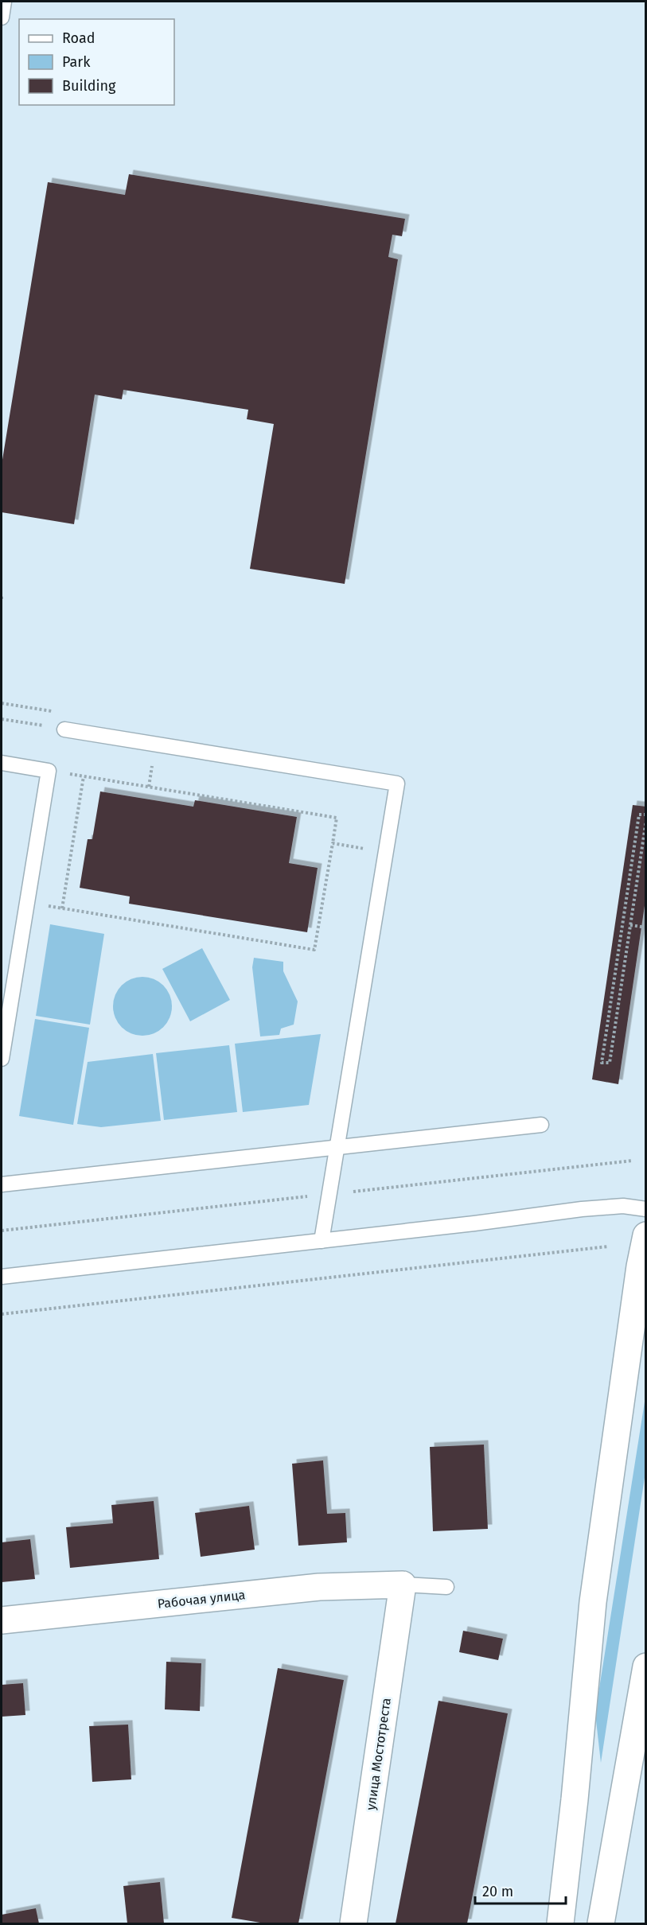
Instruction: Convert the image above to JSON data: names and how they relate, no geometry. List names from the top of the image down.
{
  "streets": {
    "street": ["Рабочая улица", "улица Мостотреста"]
  },
  "crossings": [
    ["Рабочая улица", "улица Мостотреста"]
  ],
  "legend": ["Road", "Park", "Building"],
  "scale_bar": "20 m"
}
